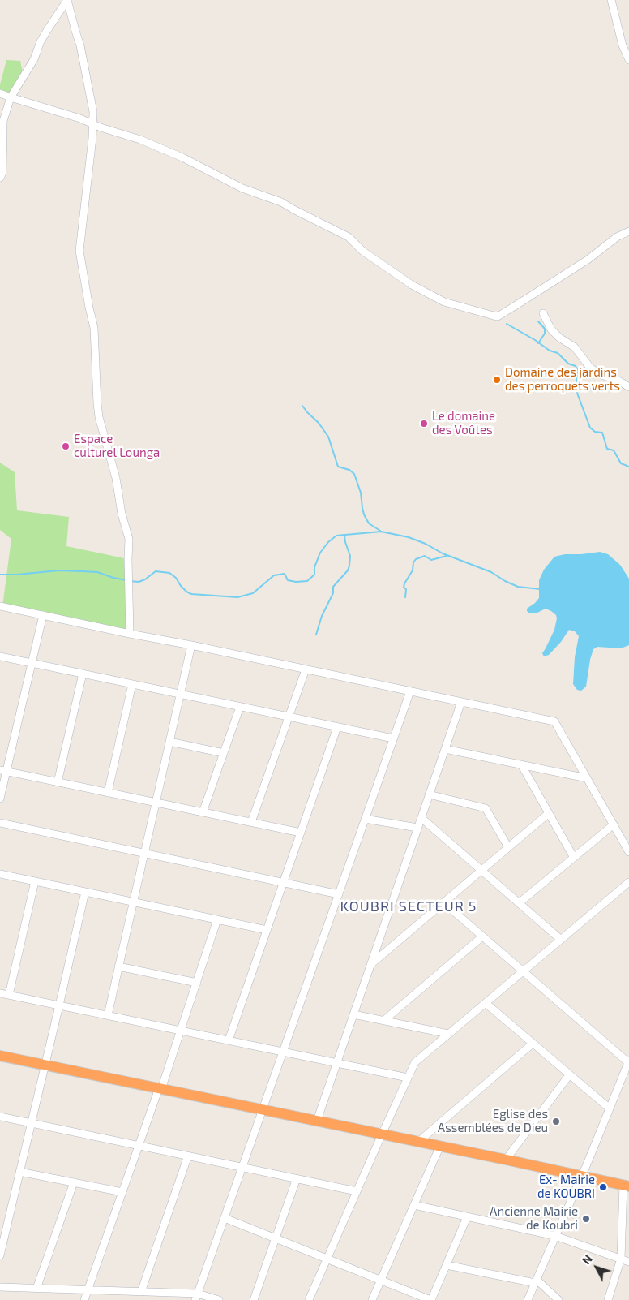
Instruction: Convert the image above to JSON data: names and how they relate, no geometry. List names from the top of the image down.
{
  "districts": ["KOUBRI SECTEUR 5"],
  "places": [
    "Domaine des jardins des perroquets verts",
    "Le domaine des Voûtes",
    "Espace culturel Lounga",
    "Eglise des Assemblées de Dieu",
    "Ex- Mairie de KOUBRI",
    "Ancienne Mairie de Koubri"
  ],
  "north": "top left"
}
